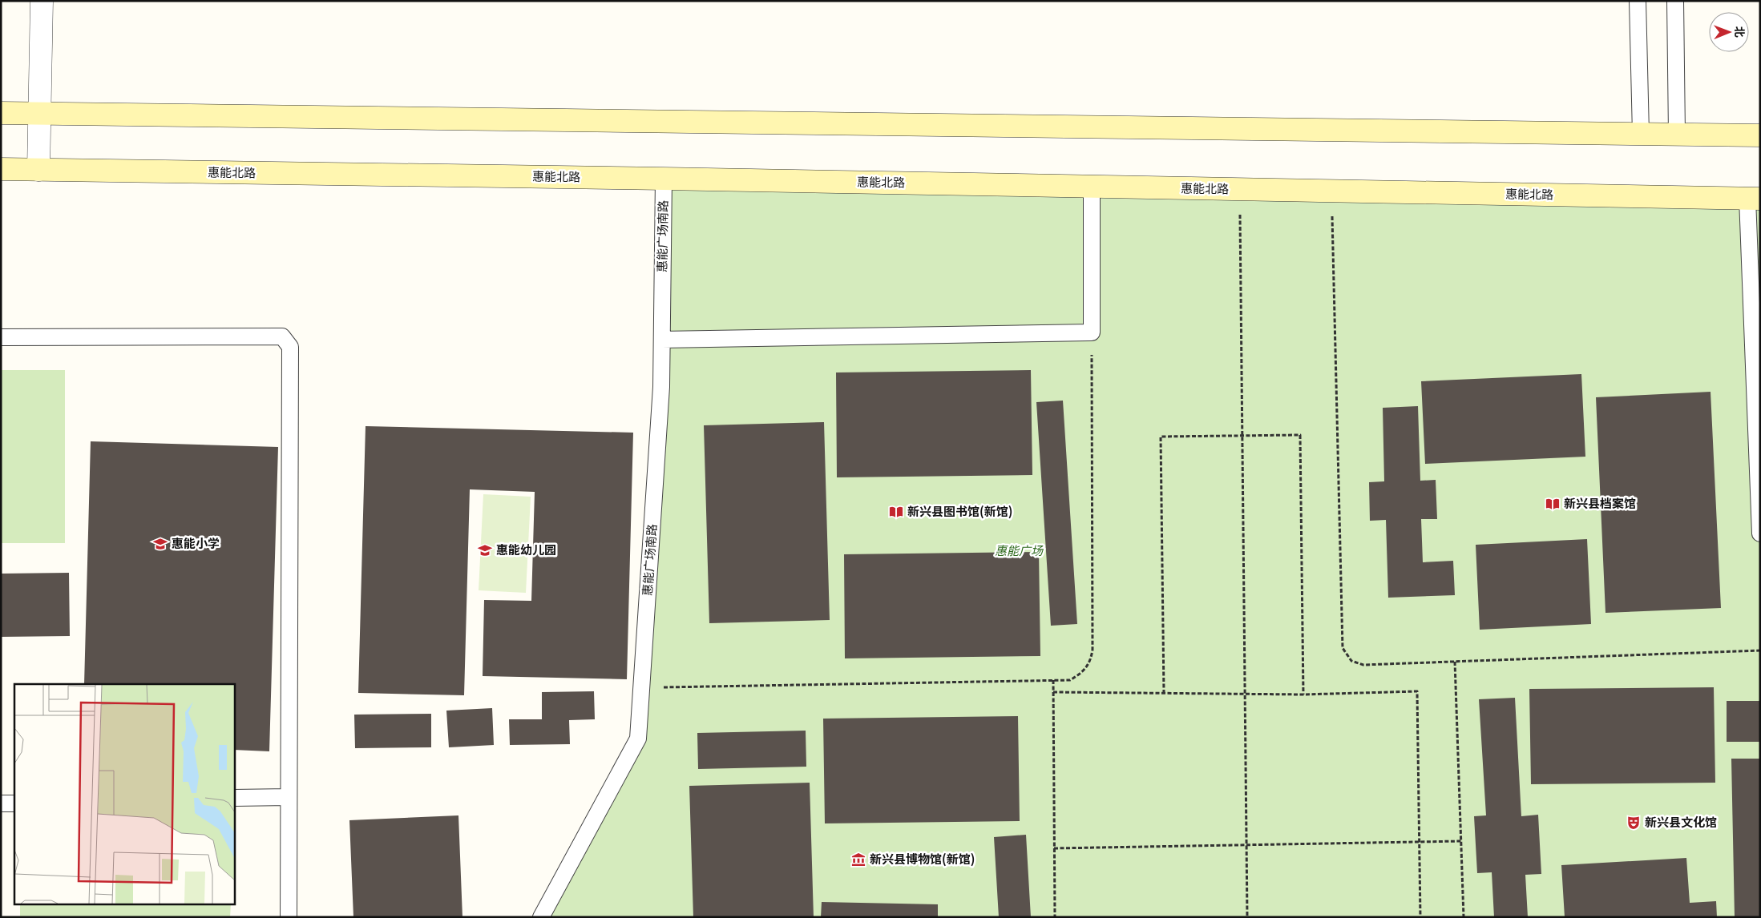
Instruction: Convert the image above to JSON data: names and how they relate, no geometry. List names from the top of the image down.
{
  "streets": {
    "street": ["惠能北路"],
    "lane": ["惠能广场南路"]
  },
  "crossings": [
    ["惠能北路", "惠能广场南路"]
  ],
  "parks": ["惠能广场"],
  "places": {
    "library": ["新兴县档案馆", "新兴县图书馆(新馆)"],
    "school or university": ["惠能小学", "惠能幼儿园"],
    "theatre": ["新兴县文化馆"],
    "museum": ["新兴县博物馆(新馆)"]
  },
  "north": "right"
}
